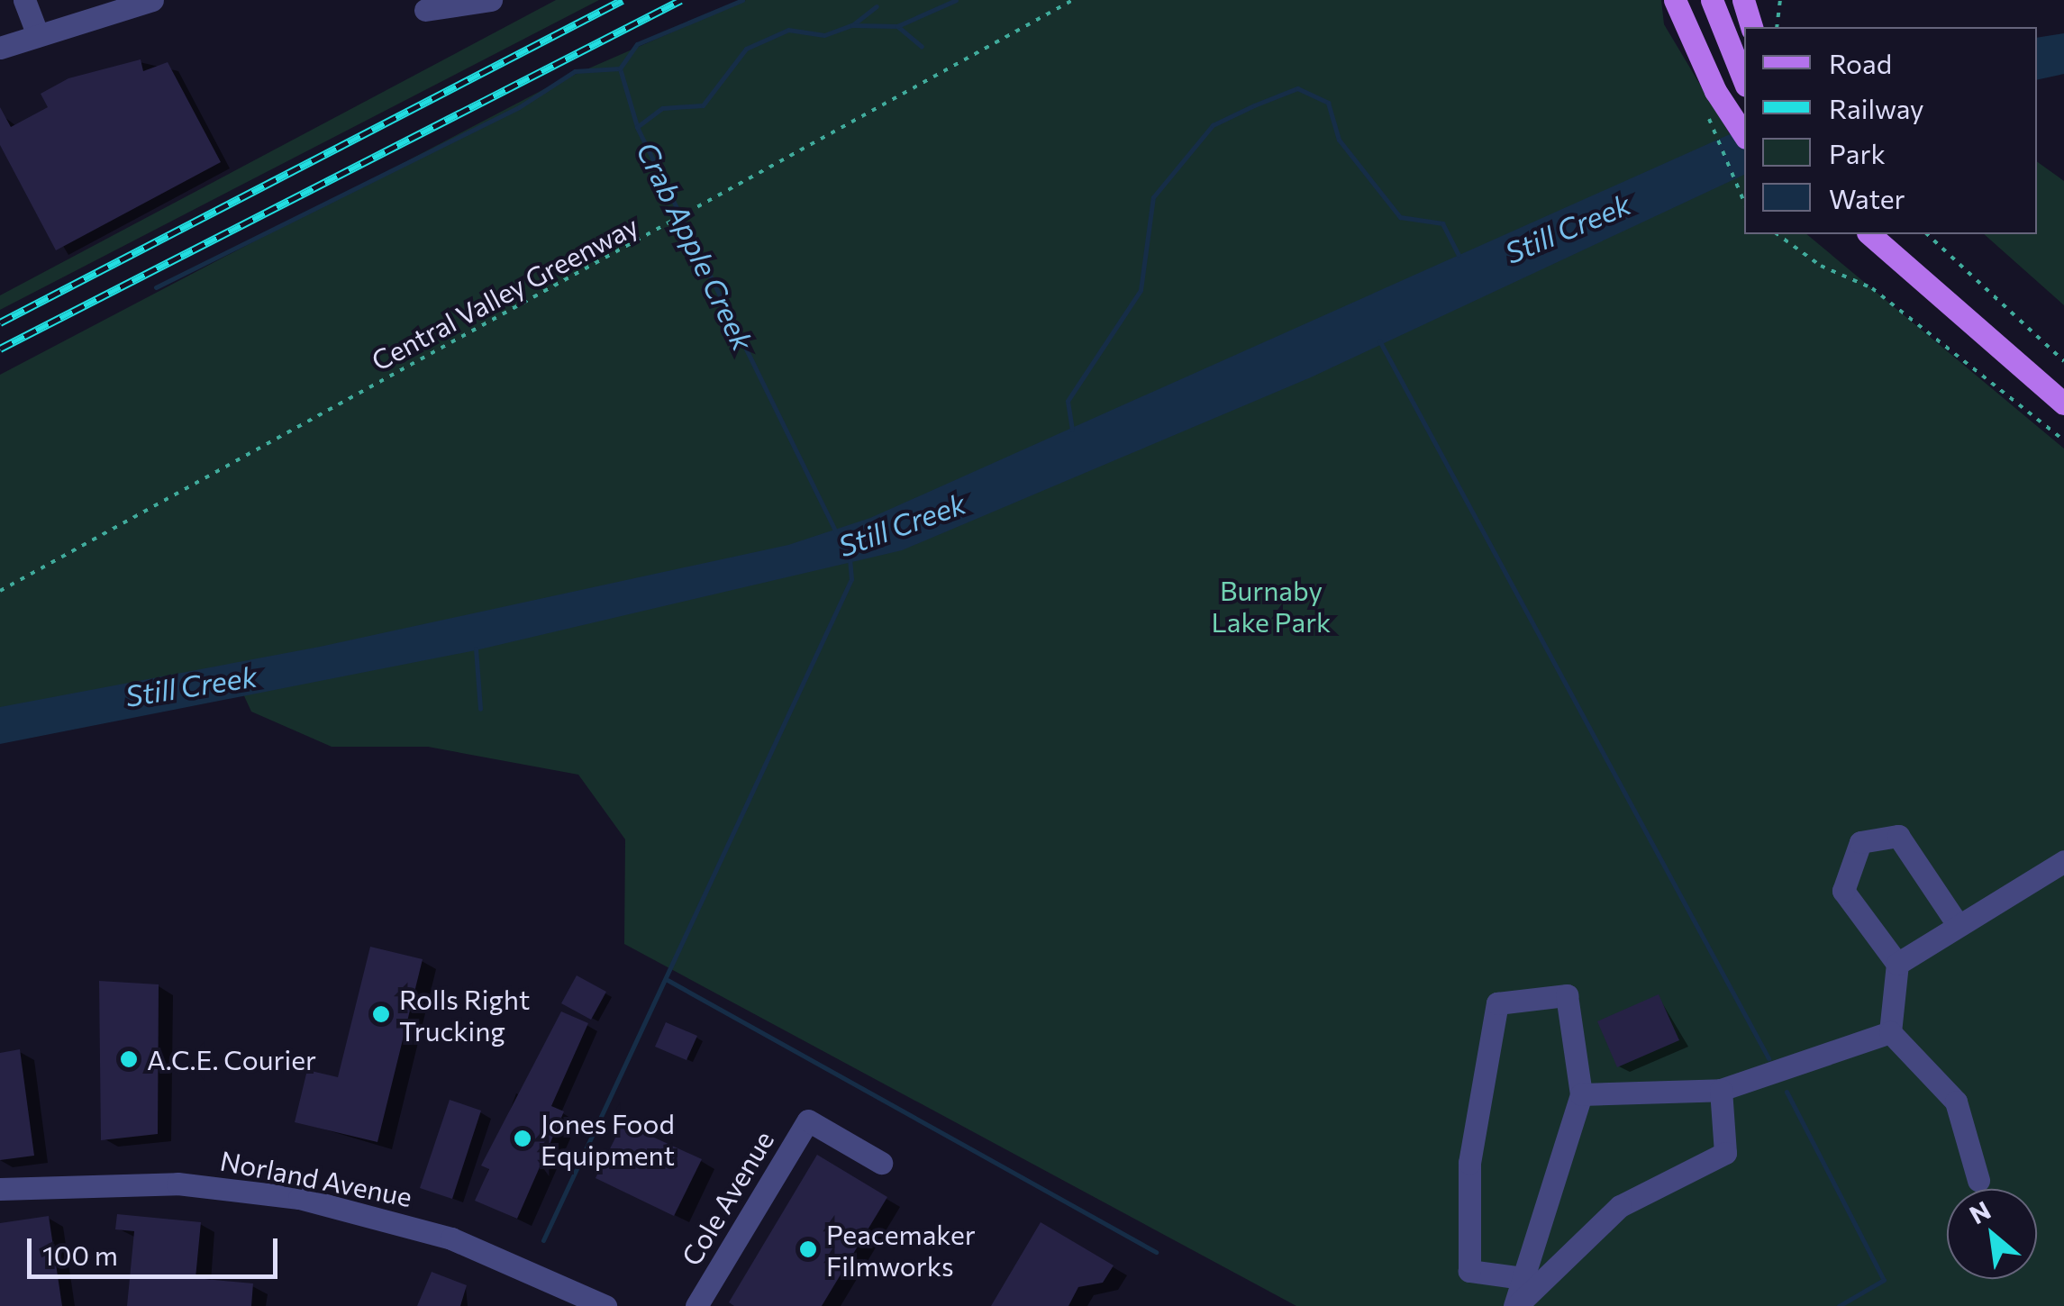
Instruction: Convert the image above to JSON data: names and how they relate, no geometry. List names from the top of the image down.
{
  "streets": {
    "street": ["Norland Avenue", "Cole Avenue"],
    "path": ["Central Valley Greenway"]
  },
  "water": ["Still Creek", "Crab Apple Creek"],
  "parks": ["Burnaby Lake Park"],
  "places": [
    "Rolls Right Trucking",
    "A.C.E. Courier",
    "Jones Food Equipment",
    "Peacemaker Filmworks"
  ],
  "legend": [
    "Road",
    "Railway",
    "Park",
    "Water"
  ],
  "scale_bar": "100 m",
  "north": "top left"
}
